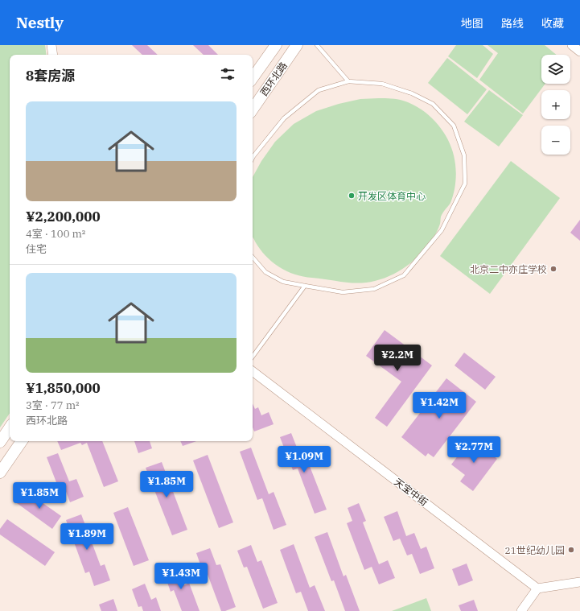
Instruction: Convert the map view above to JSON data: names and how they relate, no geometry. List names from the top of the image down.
{
  "streets": {
    "main road": ["西环北路"],
    "street": ["天宝中街"]
  },
  "places": ["开发区体育中心", "北京二中亦庄学校", "21世纪幼儿园"],
  "page": {
    "header": "Nestly",
    "nav": ["地图", "路线", "收藏"],
    "map_buttons": ["+", "−"],
    "heading": "8套房源",
    "list": [
      {
        "name": "¥2,200,000",
        "note": "4室 · 100 m² · 住宅"
      },
      {
        "name": "¥1,850,000",
        "note": "3室 · 77 m² · 西环北路"
      }
    ],
    "price": [
      "¥2.2M",
      "¥1.42M",
      "¥2.77M",
      "¥1.09M",
      "¥1.85M",
      "¥1.85M",
      "¥1.89M",
      "¥1.43M"
    ]
  }
}
